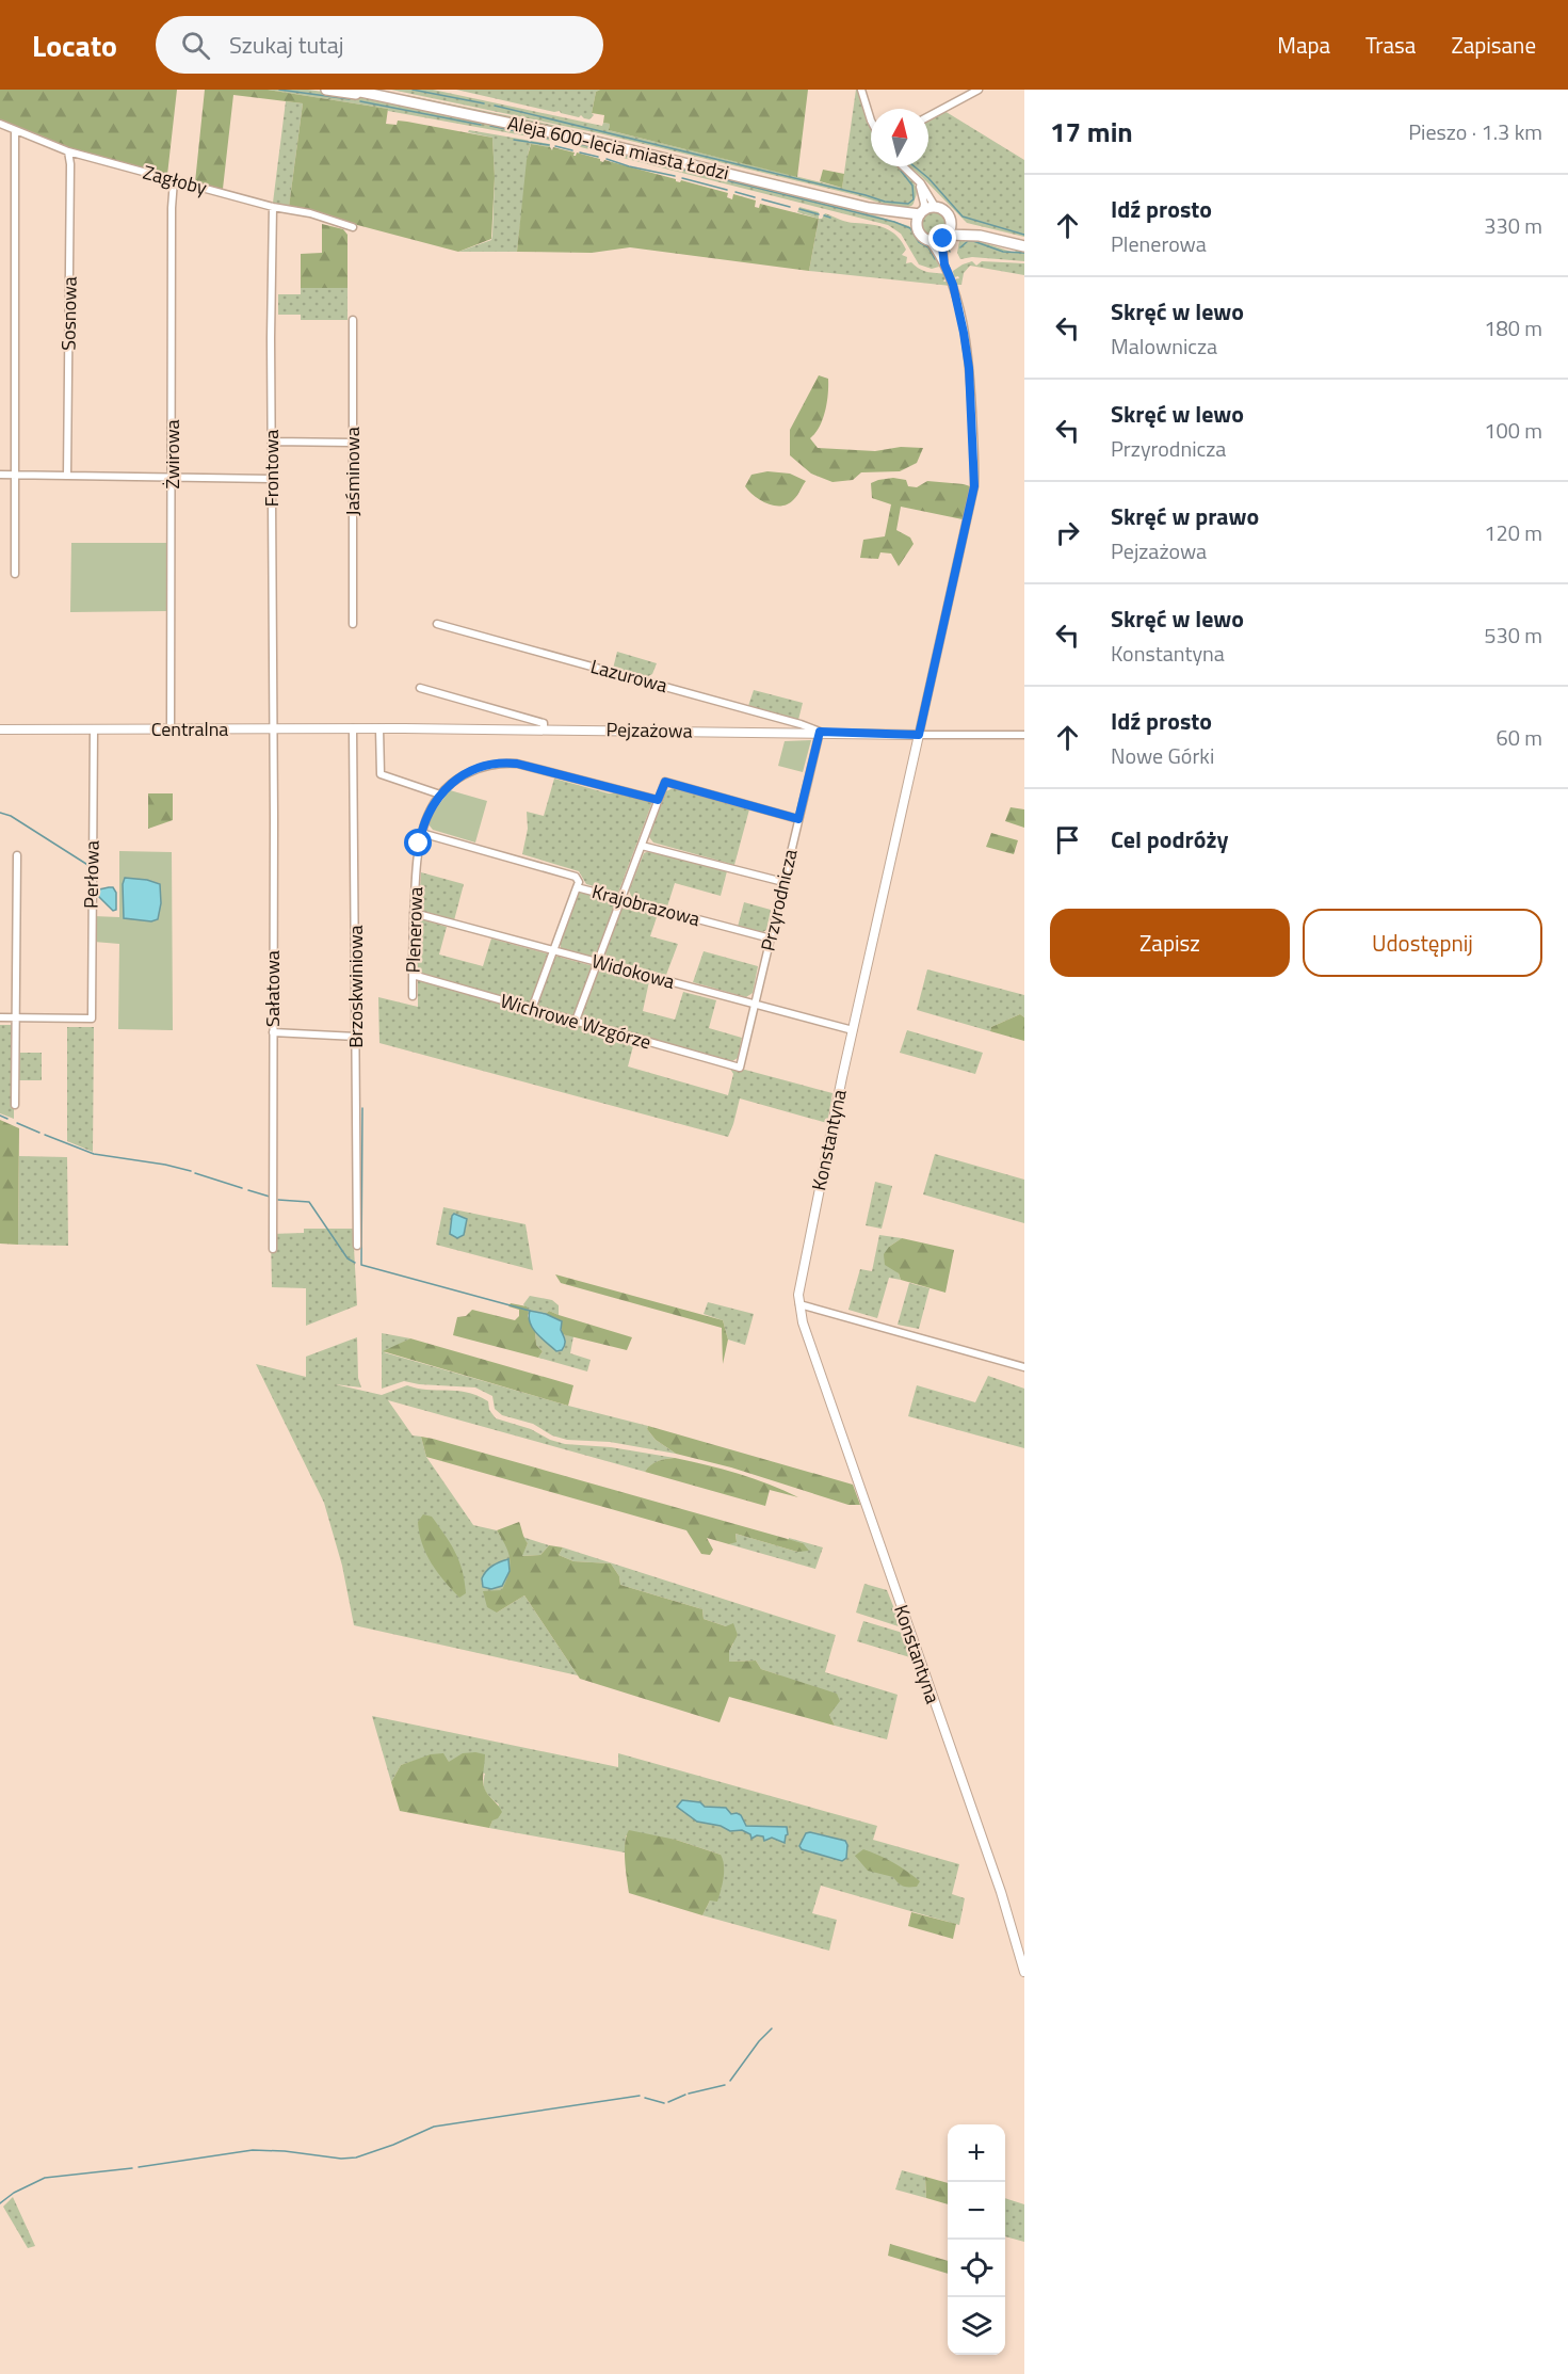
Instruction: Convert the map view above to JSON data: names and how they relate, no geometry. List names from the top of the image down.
{
  "streets": {
    "main road": ["Aleja 600-lecia miasta Łodzi"],
    "street": [
      "Zagłoby",
      "Sosnowa",
      "Żwirowa",
      "Frontowa",
      "Jaśminowa",
      "Lazurowa",
      "Centralna",
      "Pejzażowa",
      "Perłowa",
      "Przyrodnicza",
      "Krajobrazowa",
      "Plenerowa",
      "Widokowa",
      "Brzoskwiniowa",
      "Sałatowa",
      "Wichrowe Wzgórze",
      "Konstantyna"
    ]
  },
  "crossings": [
    ["Zagłoby", "Sosnowa"],
    ["Zagłoby", "Żwirowa"],
    ["Zagłoby", "Frontowa"],
    ["Żwirowa", "Centralna"],
    ["Frontowa", "Centralna"],
    ["Frontowa", "Sałatowa"],
    ["Lazurowa", "Pejzażowa"],
    ["Lazurowa", "Przyrodnicza"],
    ["Centralna", "Pejzażowa"],
    ["Centralna", "Perłowa"],
    ["Centralna", "Brzoskwiniowa"],
    ["Centralna", "Sałatowa"],
    ["Pejzażowa", "Przyrodnicza"],
    ["Pejzażowa", "Konstantyna"],
    ["Przyrodnicza", "Krajobrazowa"],
    ["Przyrodnicza", "Widokowa"],
    ["Przyrodnicza", "Wichrowe Wzgórze"],
    ["Krajobrazowa", "Plenerowa"],
    ["Plenerowa", "Widokowa"],
    ["Plenerowa", "Wichrowe Wzgórze"],
    ["Widokowa", "Konstantyna"]
  ],
  "north": "top",
  "page": {
    "header": "Locato",
    "search": "Szukaj tutaj",
    "nav": ["Mapa", "Trasa", "Zapisane"],
    "heading": ["17 min", "Pieszo · 1.3 km"],
    "list": [
      ["Idź prosto", "Plenerowa", "330 m"],
      ["Skręć w lewo", "Malownicza", "180 m"],
      ["Skręć w lewo", "Przyrodnicza", "100 m"],
      ["Skręć w prawo", "Pejzażowa", "120 m"],
      ["Skręć w lewo", "Konstantyna", "530 m"],
      ["Idź prosto", "Nowe Górki", "60 m"],
      "Cel podróży"
    ],
    "buttons": ["Zapisz", "Udostępnij"],
    "map_buttons": ["+", "−"]
  }
}
